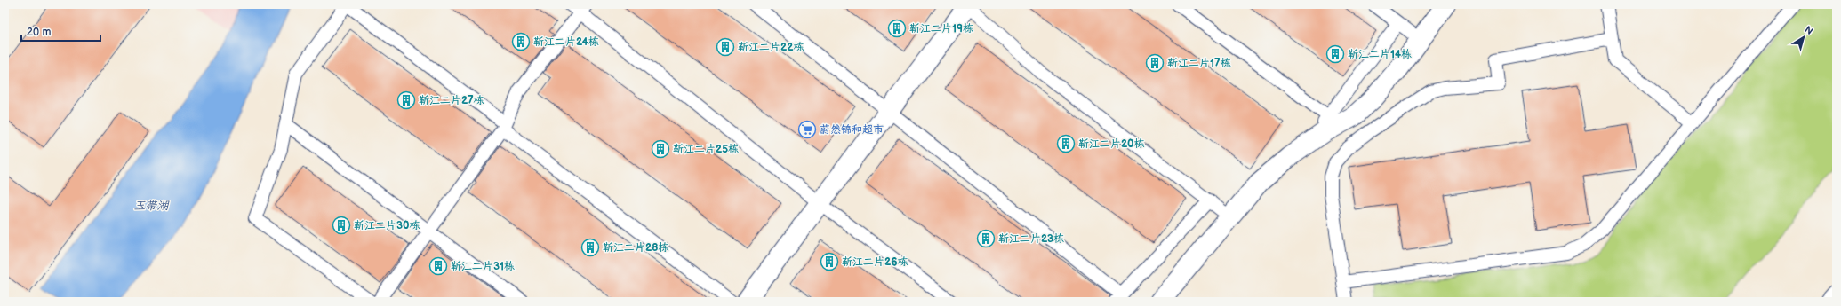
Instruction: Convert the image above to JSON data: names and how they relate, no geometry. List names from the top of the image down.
{
  "water": ["玉带湖"],
  "places": {
    "building": [
      "靳江二片19栋",
      "靳江二片24栋",
      "靳江二片22栋",
      "靳江二片14栋",
      "靳江二片17栋",
      "靳江二片27栋",
      "靳江二片20栋",
      "靳江二片25栋",
      "靳江二片30栋",
      "靳江二片23栋",
      "靳江二片28栋",
      "靳江二片26栋",
      "靳江二片31栋"
    ],
    "supermarket": ["蔚然锦和超市"]
  },
  "scale_bar": "20 m",
  "north": "top right"
}
